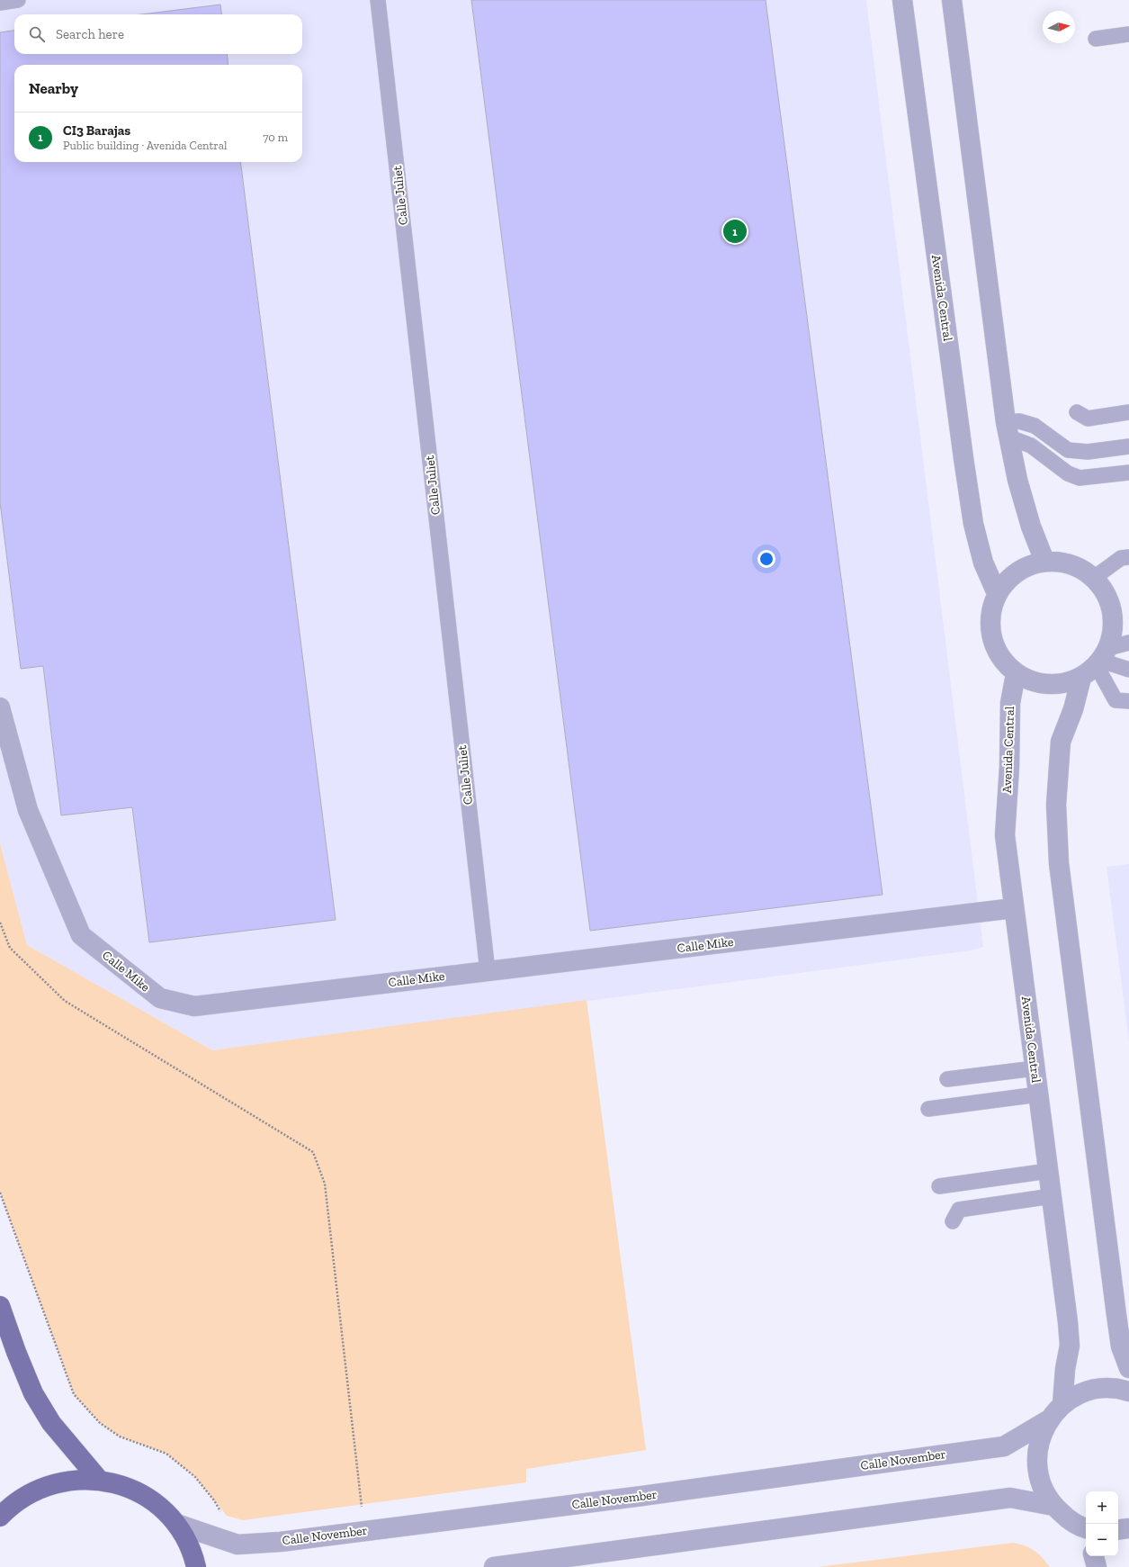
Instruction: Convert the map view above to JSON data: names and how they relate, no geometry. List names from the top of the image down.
{
  "streets": {
    "street": ["Avenida Central", "Calle Mike", "Calle November"],
    "lane": ["Calle Juliet"]
  },
  "crossings": [
    ["Calle Juliet", "Calle Mike"],
    ["Avenida Central", "Calle Mike"]
  ],
  "north": "right",
  "page": {
    "search": "Search here",
    "heading": "Nearby",
    "list": [
      {
        "mark": "1",
        "name": "CI3 Barajas",
        "note": "Public building · Avenida Central",
        "value": "70 m"
      }
    ],
    "pins": "1",
    "map_buttons": ["+", "−"]
  }
}
